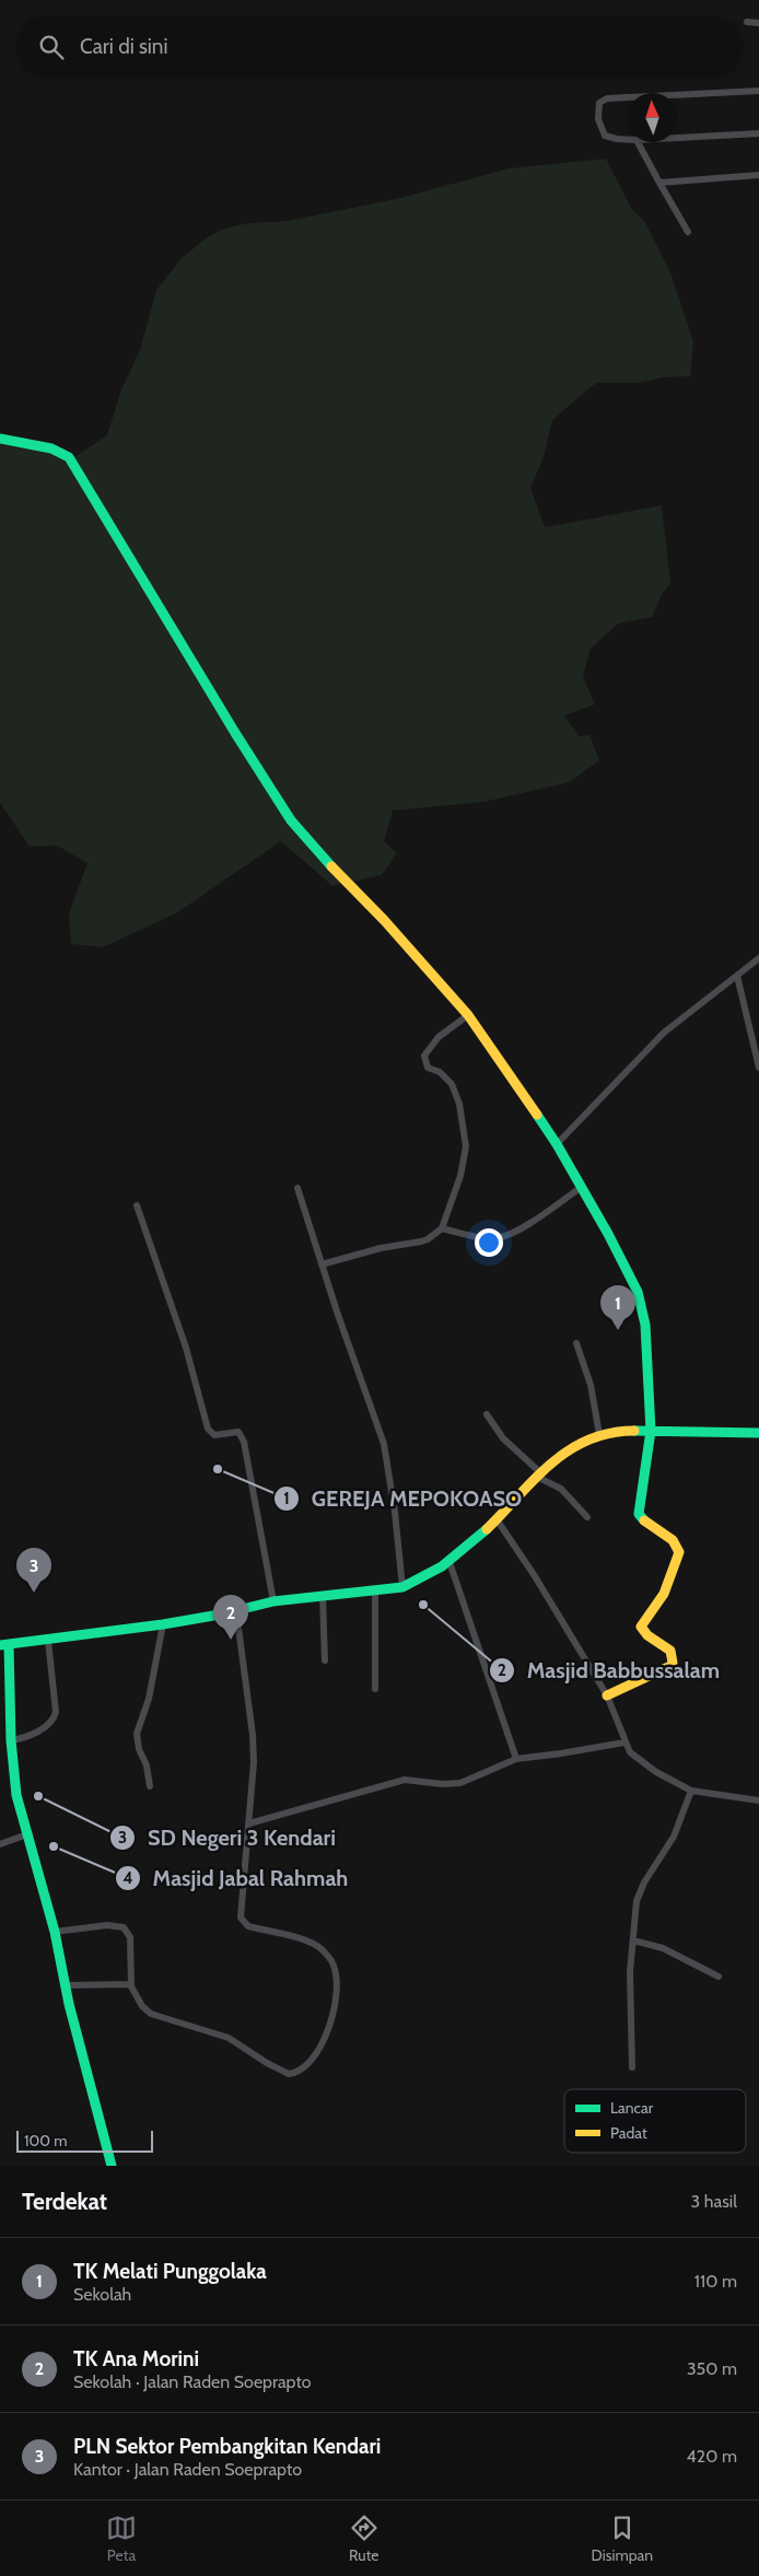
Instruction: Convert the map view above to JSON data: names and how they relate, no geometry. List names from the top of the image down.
{
  "places": [
    "GEREJA MEPOKOASO",
    "Masjid Babbussalam",
    "SD Negeri 3 Kendari",
    "Masjid Jabal Rahmah"
  ],
  "legend": ["Lancar", "Padat"],
  "scale_bar": "100 m",
  "north": "top",
  "page": {
    "search": "Cari di sini",
    "pins": ["1", "3", "2"],
    "scale": "100 m",
    "heading": ["Terdekat", "3 hasil"],
    "list": [
      {
        "mark": "1",
        "name": "TK Melati Punggolaka",
        "note": "Sekolah",
        "value": "110 m"
      },
      {
        "mark": "2",
        "name": "TK Ana Morini",
        "note": "Sekolah · Jalan Raden Soeprapto",
        "value": "350 m"
      },
      {
        "mark": "3",
        "name": "PLN Sektor Pembangkitan Kendari",
        "note": "Kantor · Jalan Raden Soeprapto",
        "value": "420 m"
      }
    ],
    "nav": ["Peta", "Rute", "Disimpan"]
  }
}
